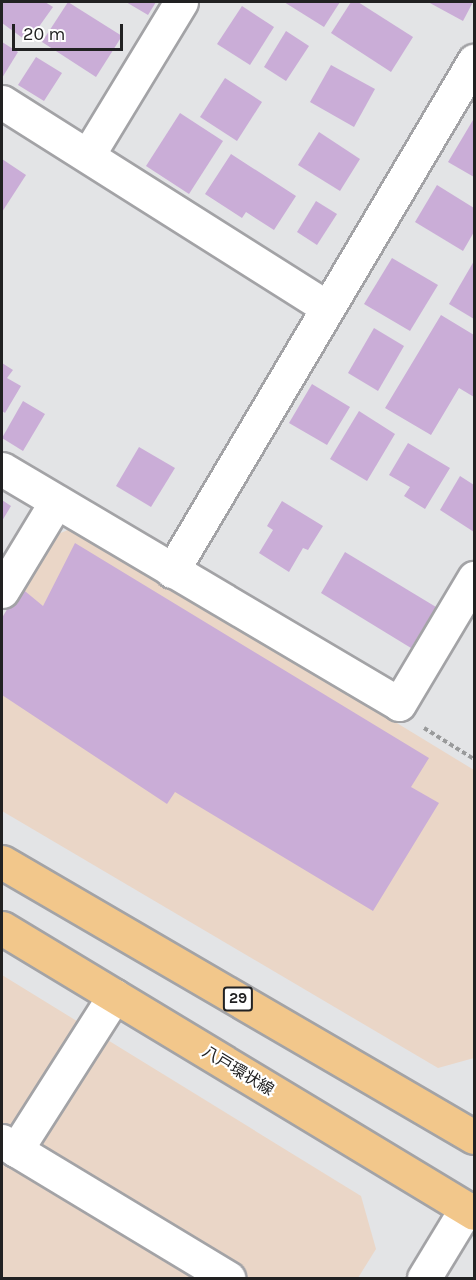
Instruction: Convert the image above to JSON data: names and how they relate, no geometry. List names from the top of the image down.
{
  "streets": {
    "main road": ["29", "八戸環状線"]
  },
  "scale_bar": "20 m"
}
